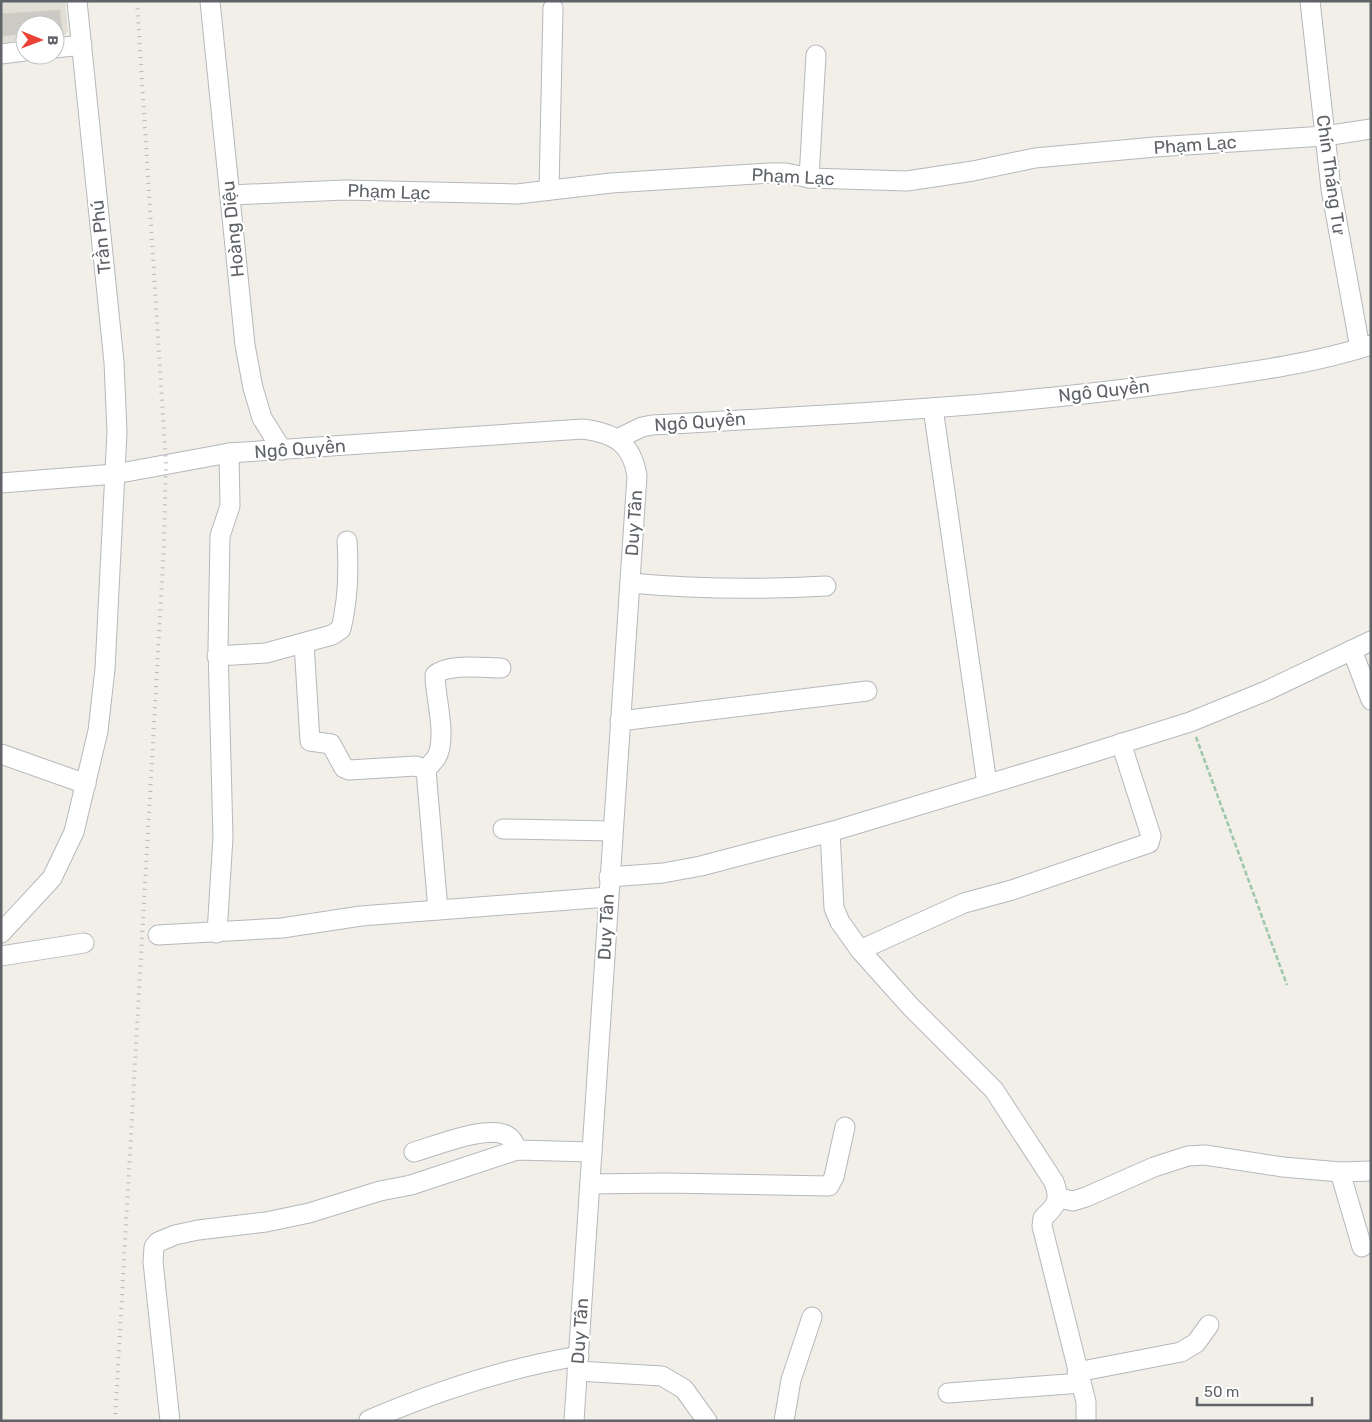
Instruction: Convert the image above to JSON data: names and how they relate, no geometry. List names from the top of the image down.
{
  "streets": {
    "street": [
      "Phạm Lạc",
      "Chín Tháng Tư",
      "Hoàng Diệu",
      "Trần Phú",
      "Ngô Quyền",
      "Duy Tân"
    ]
  },
  "crossings": [
    ["Phạm Lạc", "Chín Tháng Tư"],
    ["Phạm Lạc", "Hoàng Diệu"],
    ["Chín Tháng Tư", "Ngô Quyền"],
    ["Hoàng Diệu", "Ngô Quyền"],
    ["Trần Phú", "Ngô Quyền"],
    ["Ngô Quyền", "Duy Tân"]
  ],
  "scale_bar": "50 m",
  "north": "right"
}
